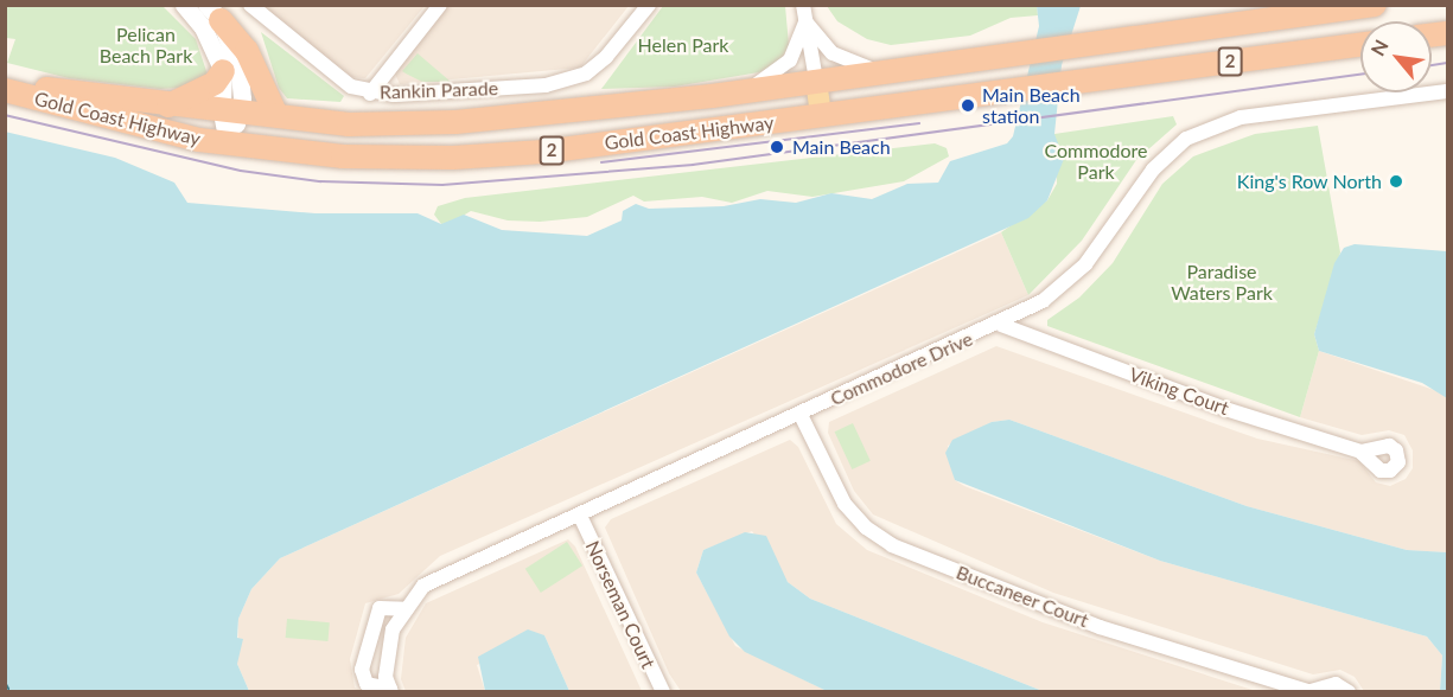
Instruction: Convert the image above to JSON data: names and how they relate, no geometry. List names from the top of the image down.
{
  "streets": {
    "highway": ["2", "Gold Coast Highway"],
    "street": [
      "Rankin Parade",
      "Commodore Drive",
      "Viking Court",
      "Buccaneer Court",
      "Norseman Court"
    ]
  },
  "crossings": [
    ["Commodore Drive", "Viking Court"],
    ["Commodore Drive", "Buccaneer Court"],
    ["Commodore Drive", "Norseman Court"]
  ],
  "parks": [
    "Pelican Beach Park",
    "Helen Park",
    "Commodore Park",
    "Paradise Waters Park"
  ],
  "places": ["Main Beach station", "Main Beach", "King's Row North"],
  "north": "top left"
}
